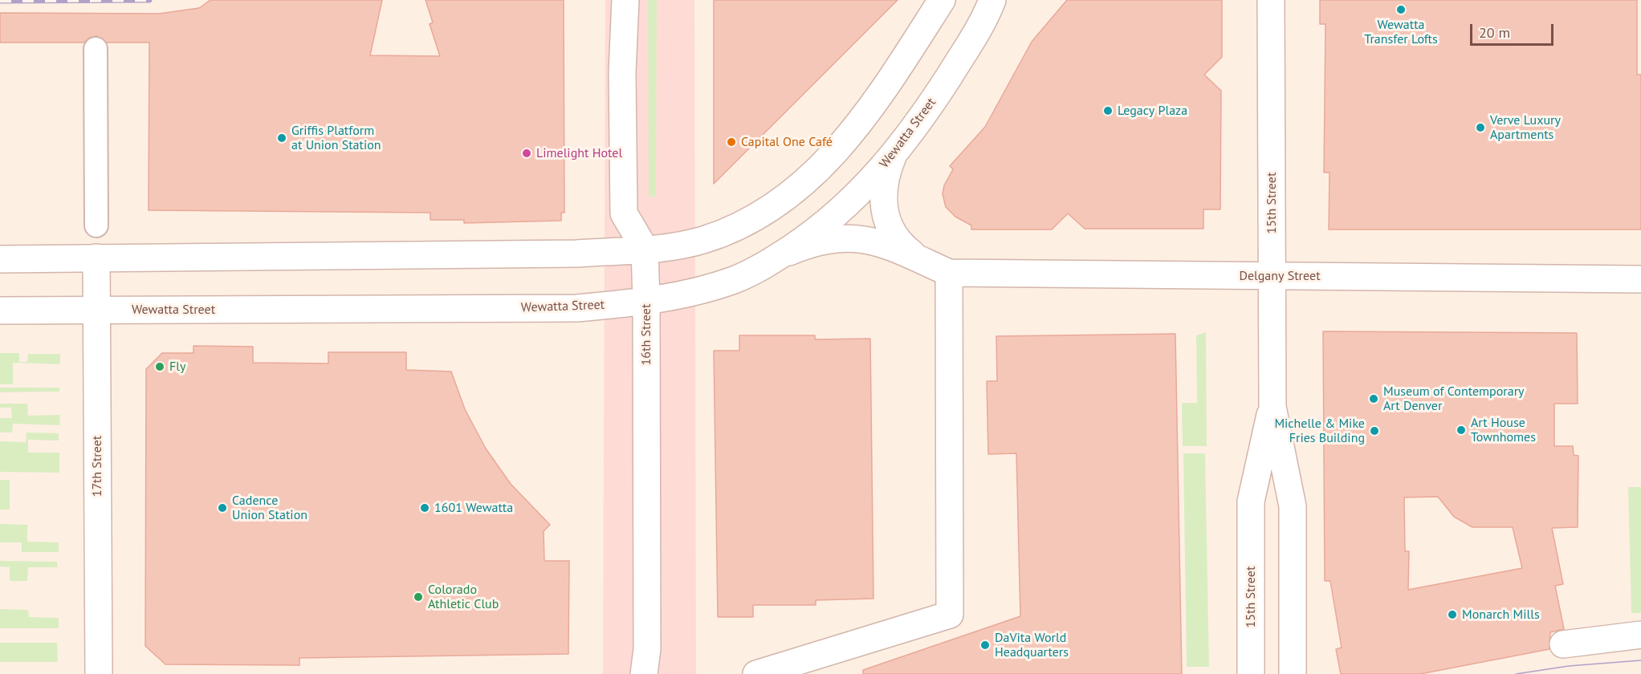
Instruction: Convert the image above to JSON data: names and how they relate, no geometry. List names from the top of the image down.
{
  "streets": {
    "street": [
      "Wewatta Street",
      "15th Street",
      "Delgany Street",
      "16th Street",
      "17th Street"
    ]
  },
  "crossings": [
    ["Wewatta Street", "Delgany Street"],
    ["Wewatta Street", "16th Street"],
    ["Wewatta Street", "17th Street"],
    ["15th Street", "Delgany Street"]
  ],
  "places": [
    "Wewatta Transfer Lofts",
    "Legacy Plaza",
    "Verve Luxury Apartments",
    "Griffis Platform at Union Station",
    "Capital One Café",
    "Limelight Hotel",
    "Fly",
    "Museum of Contemporary Art Denver",
    "Art House Townhomes",
    "Michelle & Mike Fries Building",
    "Cadence Union Station",
    "1601 Wewatta",
    "Colorado Athletic Club",
    "Monarch Mills",
    "DaVita World Headquarters"
  ],
  "scale_bar": "20 m"
}
